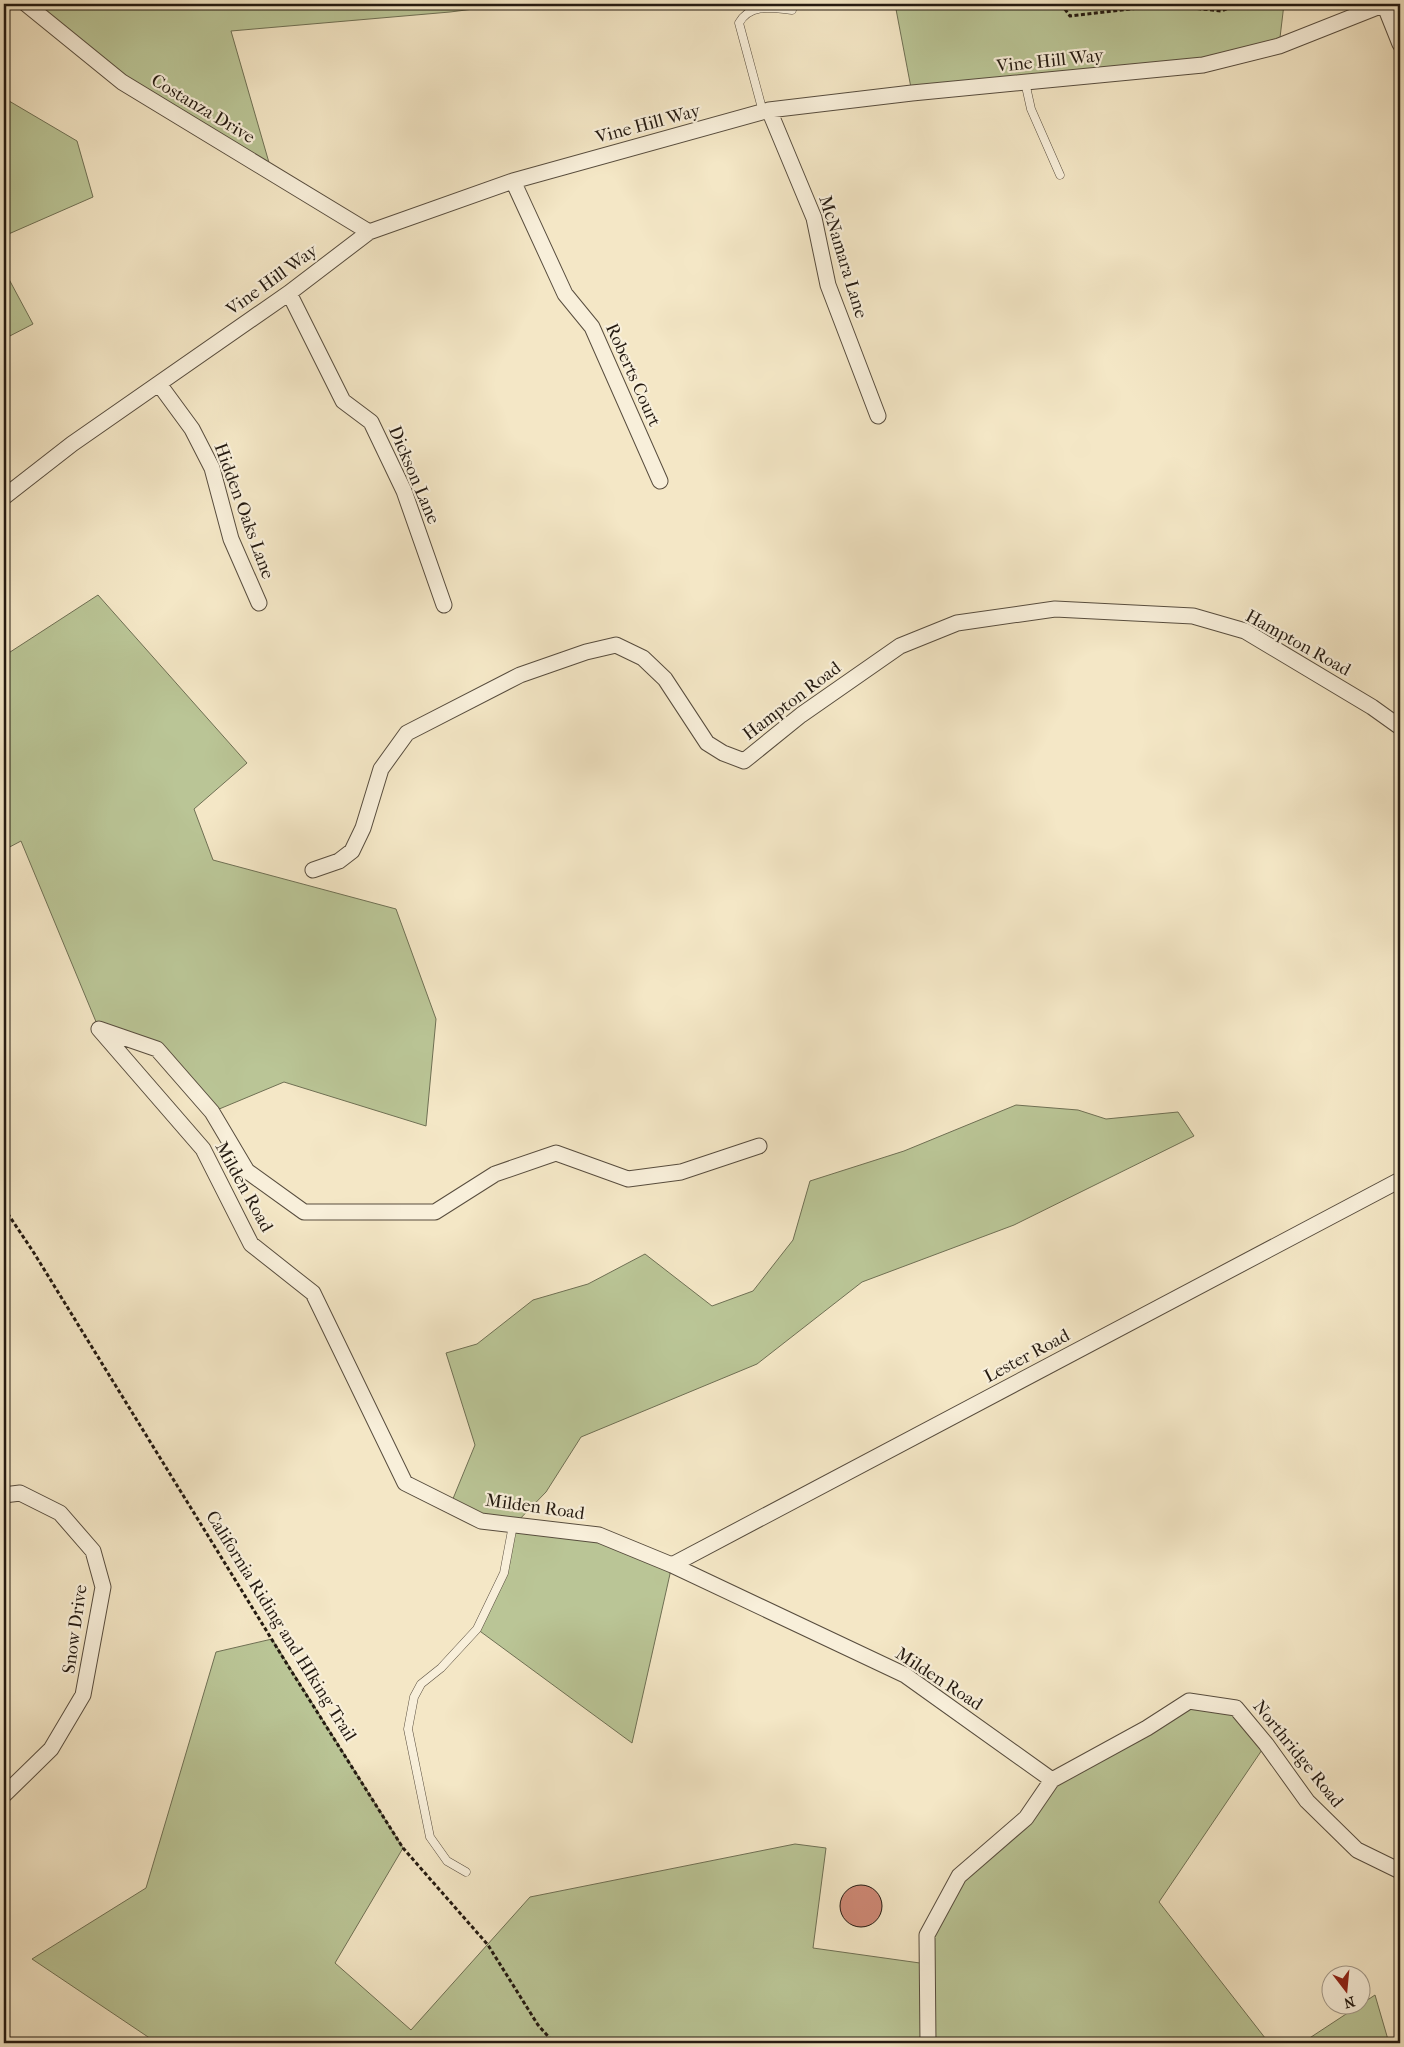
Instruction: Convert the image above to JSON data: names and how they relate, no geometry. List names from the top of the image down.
{
  "streets": {
    "street": [
      "Vine Hill Way",
      "Costanza Drive",
      "McNamara Lane",
      "Roberts Court",
      "Dickson Lane",
      "Hidden Oaks Lane",
      "Hampton Road",
      "Milden Road",
      "Lester Road",
      "Snow Drive",
      "Northridge Road"
    ],
    "path": ["California Riding and HIking Trail"]
  },
  "crossings": [
    ["Vine Hill Way", "Costanza Drive"],
    ["Vine Hill Way", "McNamara Lane"],
    ["Vine Hill Way", "Roberts Court"],
    ["Vine Hill Way", "Dickson Lane"],
    ["Vine Hill Way", "Hidden Oaks Lane"],
    ["Milden Road", "Lester Road"],
    ["Milden Road", "Northridge Road"]
  ],
  "north": "bottom"
}
